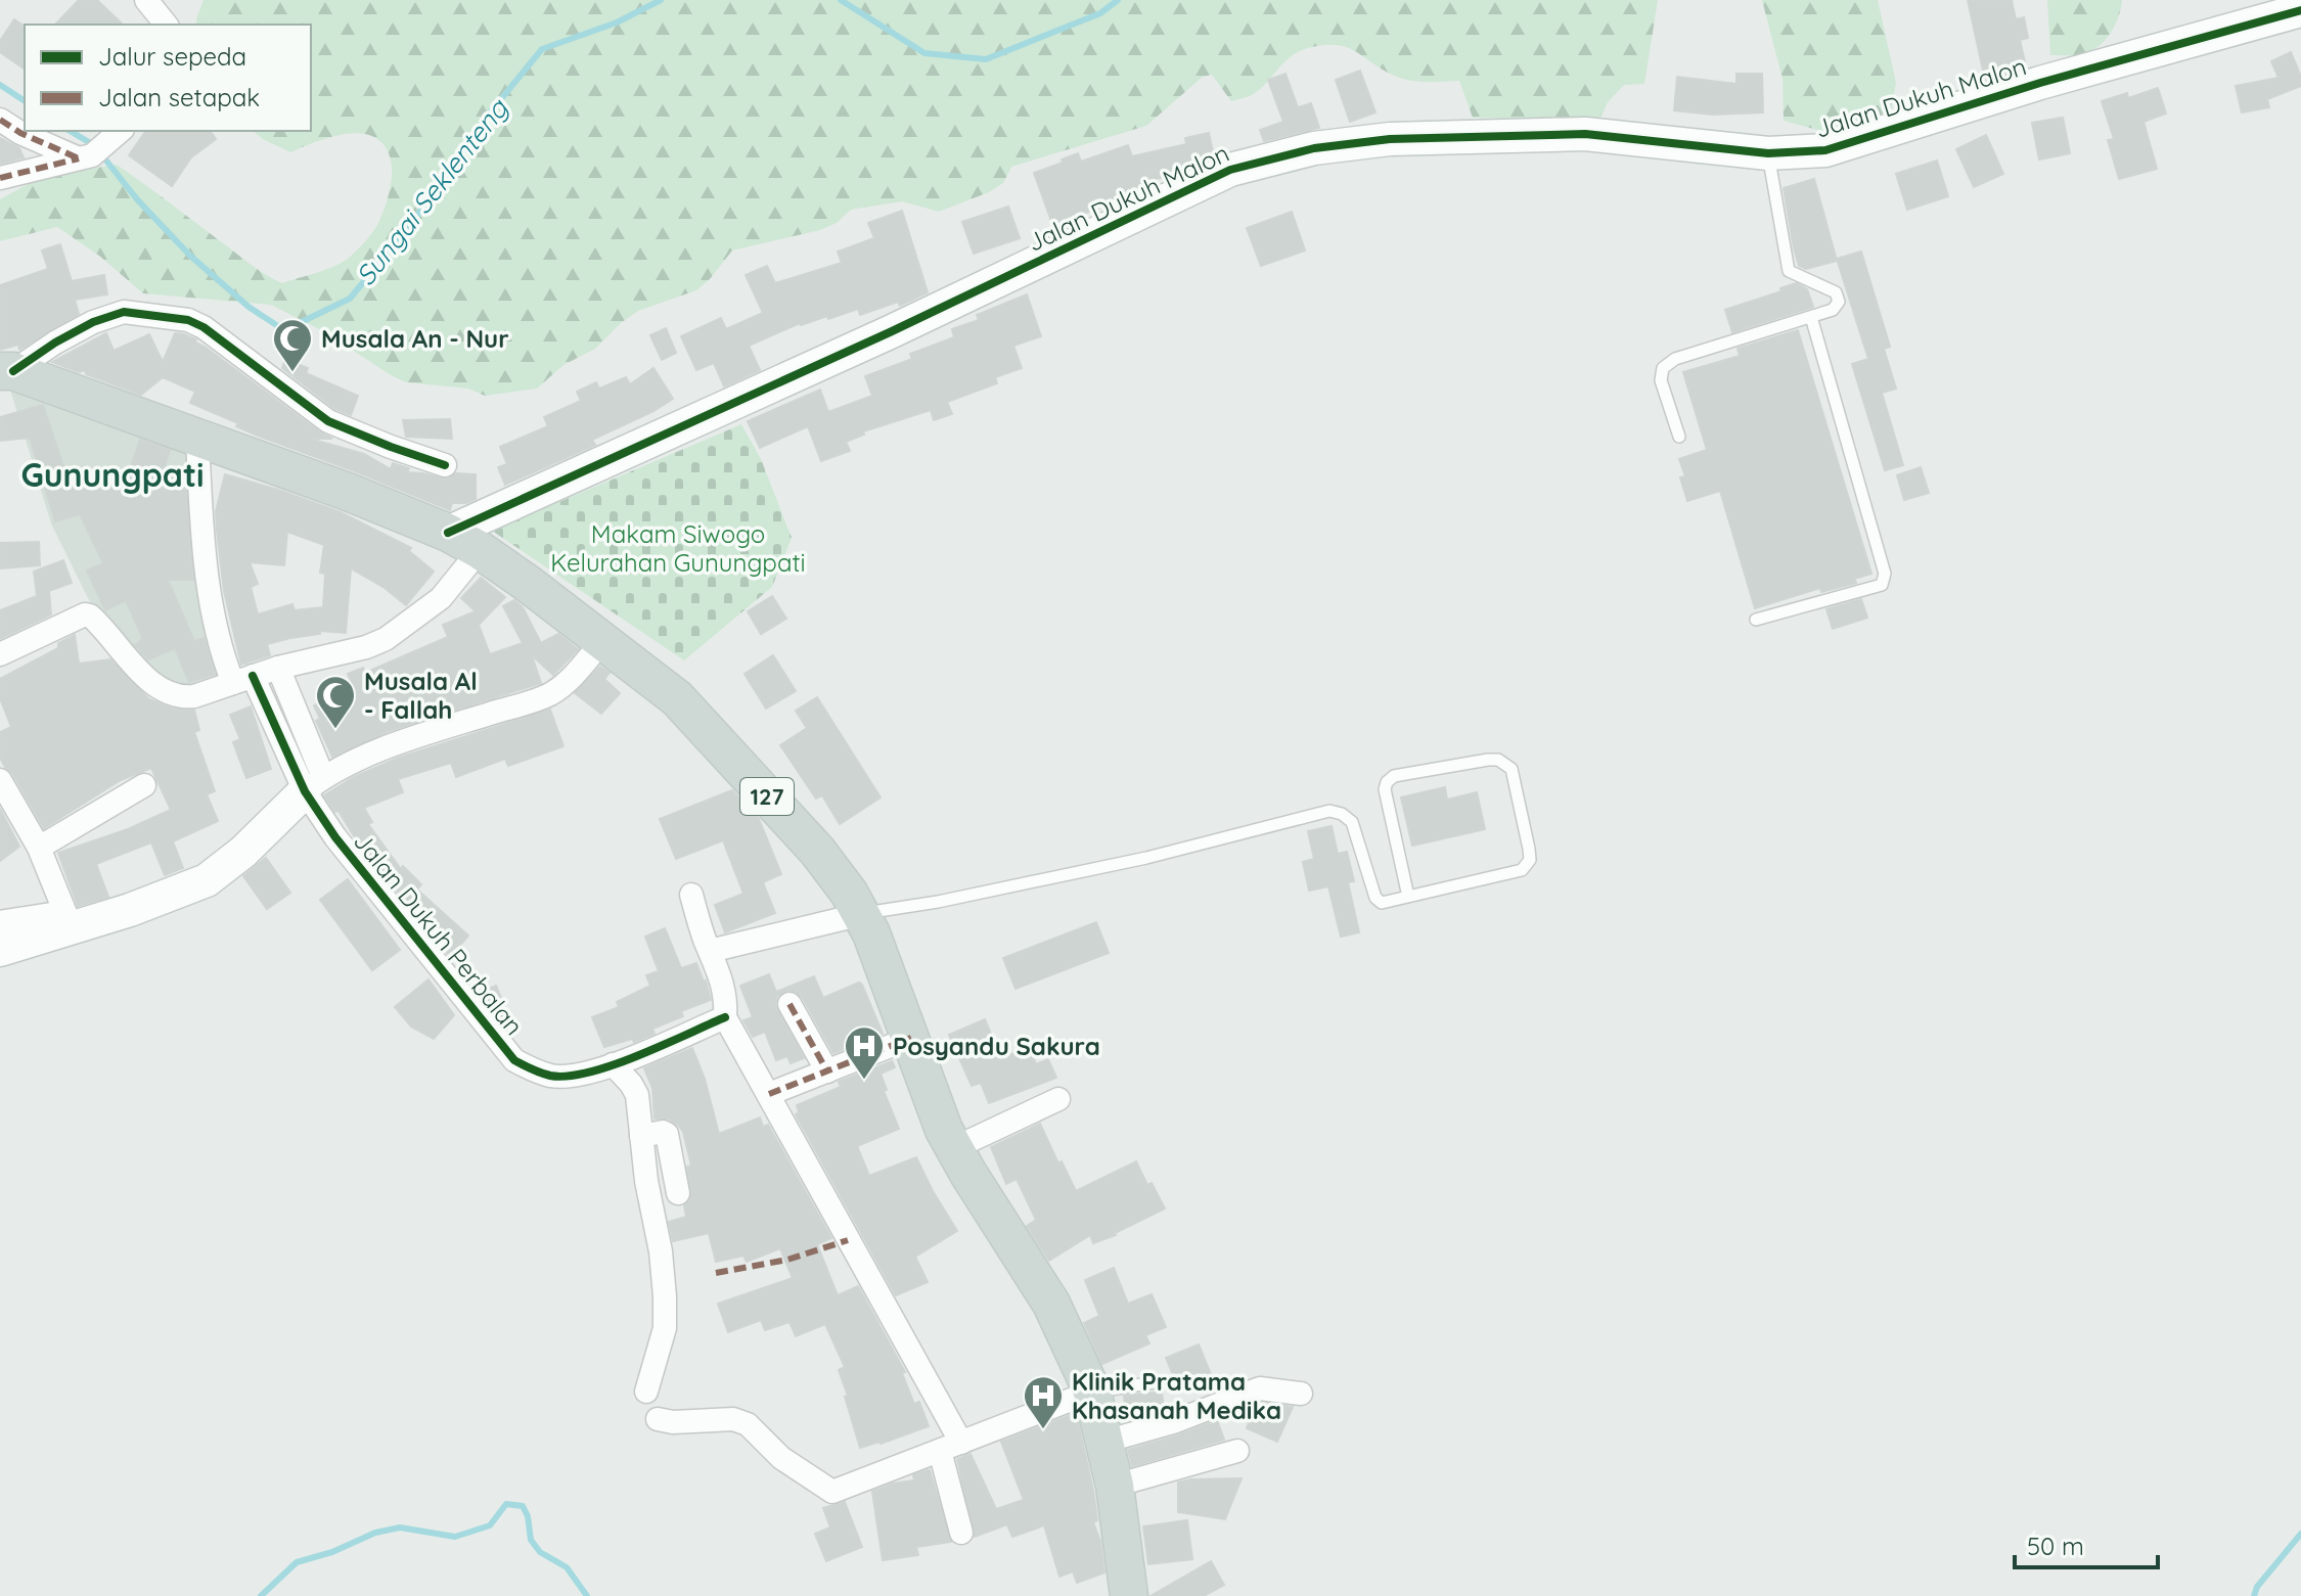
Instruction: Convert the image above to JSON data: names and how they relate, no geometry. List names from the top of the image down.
{
  "streets": {
    "main road": ["127"],
    "street": ["Jalan Dukuh Malon", "Jalan Dukuh Perbalan"]
  },
  "crossings": [
    ["Jalan Dukuh Malon", "127"],
    ["127", "Jalan Dukuh Perbalan"]
  ],
  "districts": ["Gunungpati"],
  "water": ["Sungai Seklenteng"],
  "parks": ["Makam Siwogo Kelurahan Gunungpati"],
  "places": {
    "mosque": ["Musala An - Nur", "Musala Al - Fallah"],
    "hospital": ["Posyandu Sakura", "Klinik Pratama Khasanah Medika"]
  },
  "legend": ["Jalur sepeda", "Jalan setapak"],
  "scale_bar": "50 m"
}
